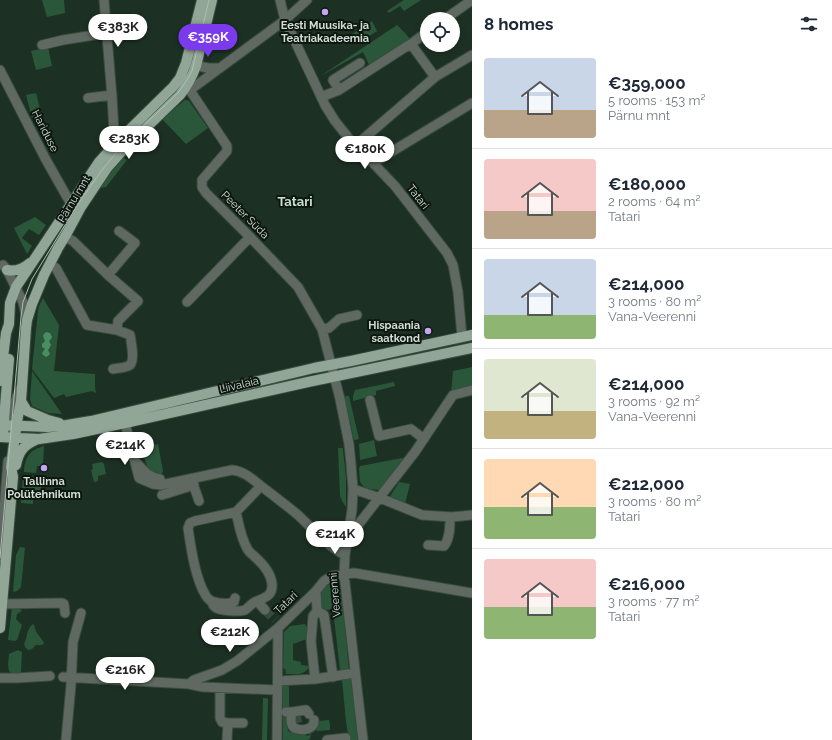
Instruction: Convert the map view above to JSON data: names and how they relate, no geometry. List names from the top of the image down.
{
  "streets": {
    "main road": ["Pärnu mnt", "Liivalaia"],
    "street": [
      "Hariduse",
      "Tatari",
      "Peeter Süda",
      "Veerenni"
    ]
  },
  "crossings": [
    ["Hariduse", "Pärnu mnt"],
    ["Tatari", "Liivalaia"],
    ["Tatari", "Veerenni"],
    ["Pärnu mnt", "Peeter Süda"],
    ["Pärnu mnt", "Liivalaia"],
    ["Peeter Süda", "Liivalaia"],
    ["Peeter Süda", "Veerenni"],
    ["Liivalaia", "Veerenni"]
  ],
  "districts": ["Tatari"],
  "places": ["Eesti Muusika- ja Teatriakadeemia", "Hispaania saatkond", "Tallinna Polütehnikum"],
  "page": {
    "heading": "8 homes",
    "price": [
      "€383K",
      "€359K",
      "€283K",
      "€180K",
      "€214K",
      "€214K",
      "€212K",
      "€216K"
    ],
    "list": [
      {
        "name": "€359,000",
        "note": "5 rooms · 153 m² · Pärnu mnt"
      },
      {
        "name": "€180,000",
        "note": "2 rooms · 64 m² · Tatari"
      },
      {
        "name": "€214,000",
        "note": "3 rooms · 80 m² · Vana-Veerenni"
      },
      {
        "name": "€214,000",
        "note": "3 rooms · 92 m² · Vana-Veerenni"
      },
      {
        "name": "€212,000",
        "note": "3 rooms · 80 m² · Tatari"
      },
      {
        "name": "€216,000",
        "note": "3 rooms · 77 m² · Tatari"
      }
    ]
  }
}
